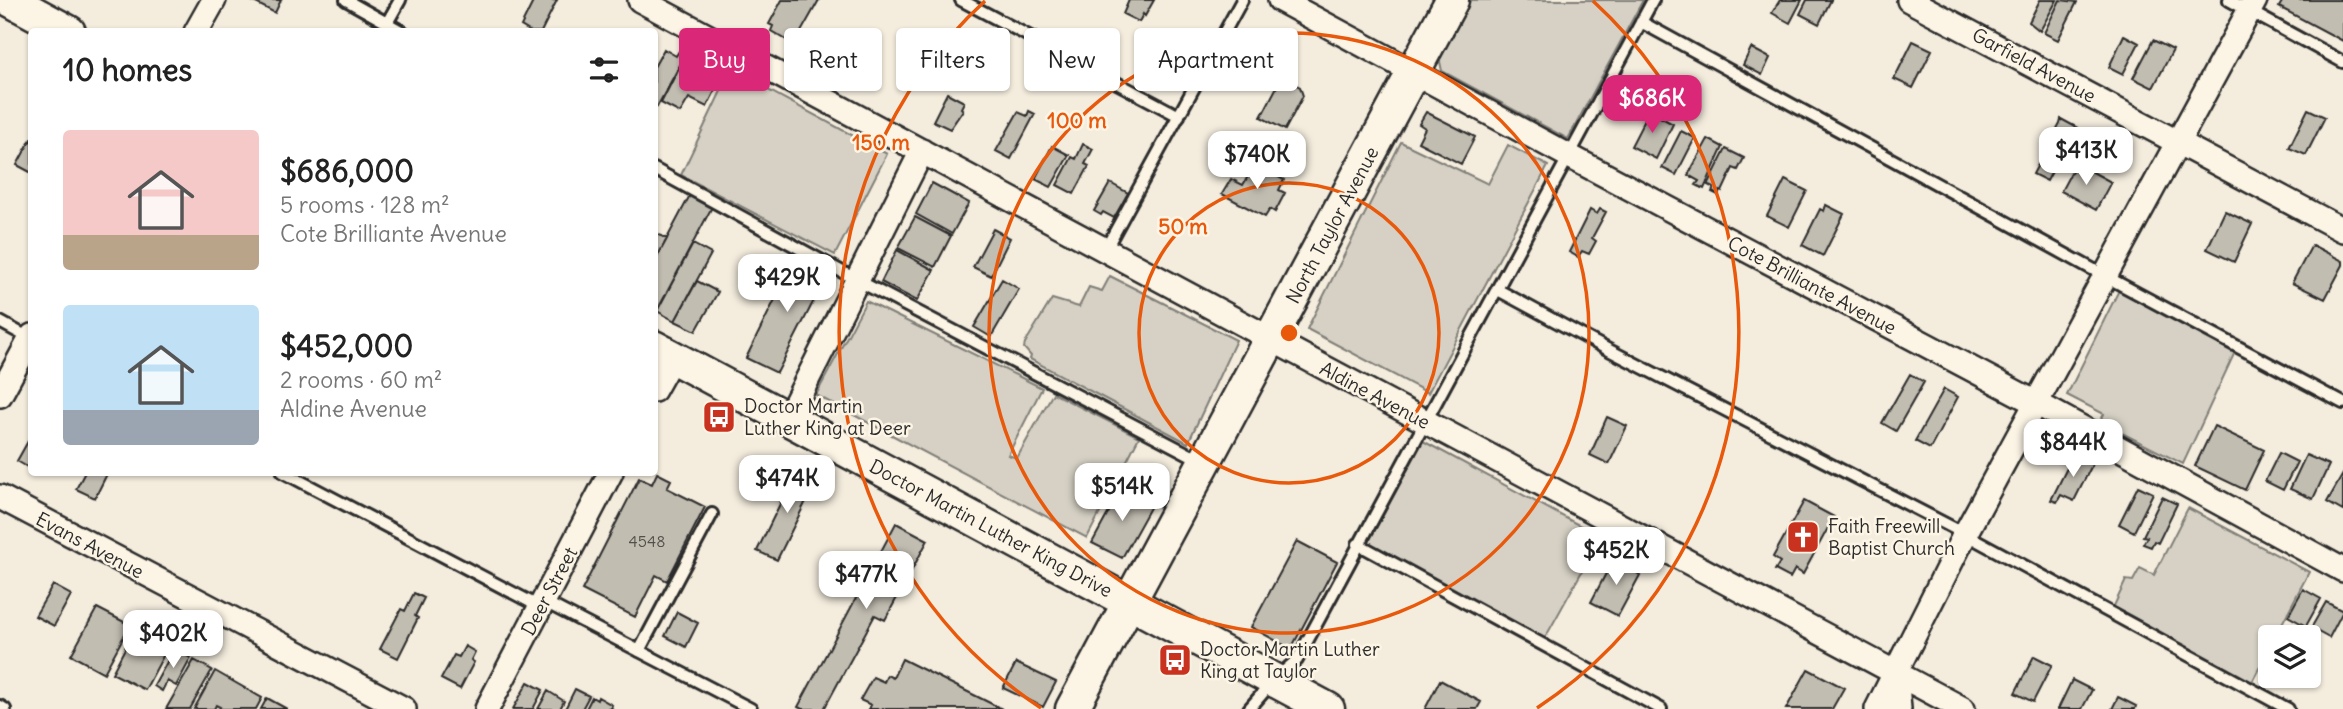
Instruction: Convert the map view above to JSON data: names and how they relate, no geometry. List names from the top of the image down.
{
  "streets": {
    "main road": ["North Taylor Avenue", "Doctor Martin Luther King Drive"],
    "street": [
      "Garfield Avenue",
      "Cote Brilliante Avenue",
      "Aldine Avenue",
      "Evans Avenue",
      "Deer Street"
    ]
  },
  "crossings": [
    ["North Taylor Avenue", "Cote Brilliante Avenue"],
    ["North Taylor Avenue", "Aldine Avenue"],
    ["North Taylor Avenue", "Doctor Martin Luther King Drive"]
  ],
  "places": {
    "bus stop": ["Doctor Martin Luther King at Deer", "Doctor Martin Luther King at Taylor"],
    "church": ["Faith Freewill Baptist Church"]
  },
  "house_numbers": ["4548"],
  "page": {
    "chip": [
      "Buy",
      "Rent",
      "Filters",
      "New",
      "Apartment"
    ],
    "heading": "10 homes",
    "price": [
      "$686K",
      "$413K",
      "$740K",
      "$429K",
      "$844K",
      "$474K",
      "$514K",
      "$452K",
      "$477K",
      "$402K"
    ],
    "list": [
      {
        "name": "$686,000",
        "note": "5 rooms · 128 m² · Cote Brilliante Avenue"
      },
      {
        "name": "$452,000",
        "note": "2 rooms · 60 m² · Aldine Avenue"
      }
    ]
  },
  "rings": ["100 m", "150 m", "50 m"]
}
